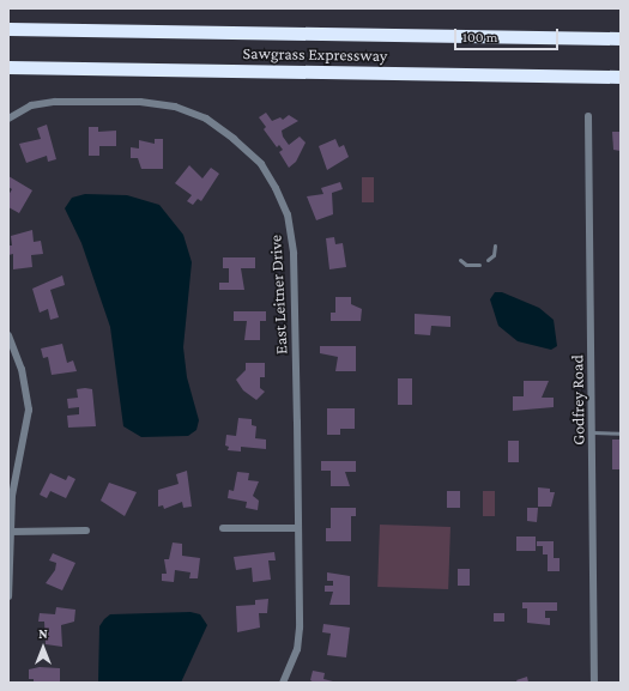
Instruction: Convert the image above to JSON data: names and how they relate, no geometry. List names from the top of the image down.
{
  "streets": {
    "highway": ["Sawgrass Expressway"],
    "street": ["East Leitner Drive", "Godfrey Road"]
  },
  "scale_bar": "100 m",
  "north": "top"
}
